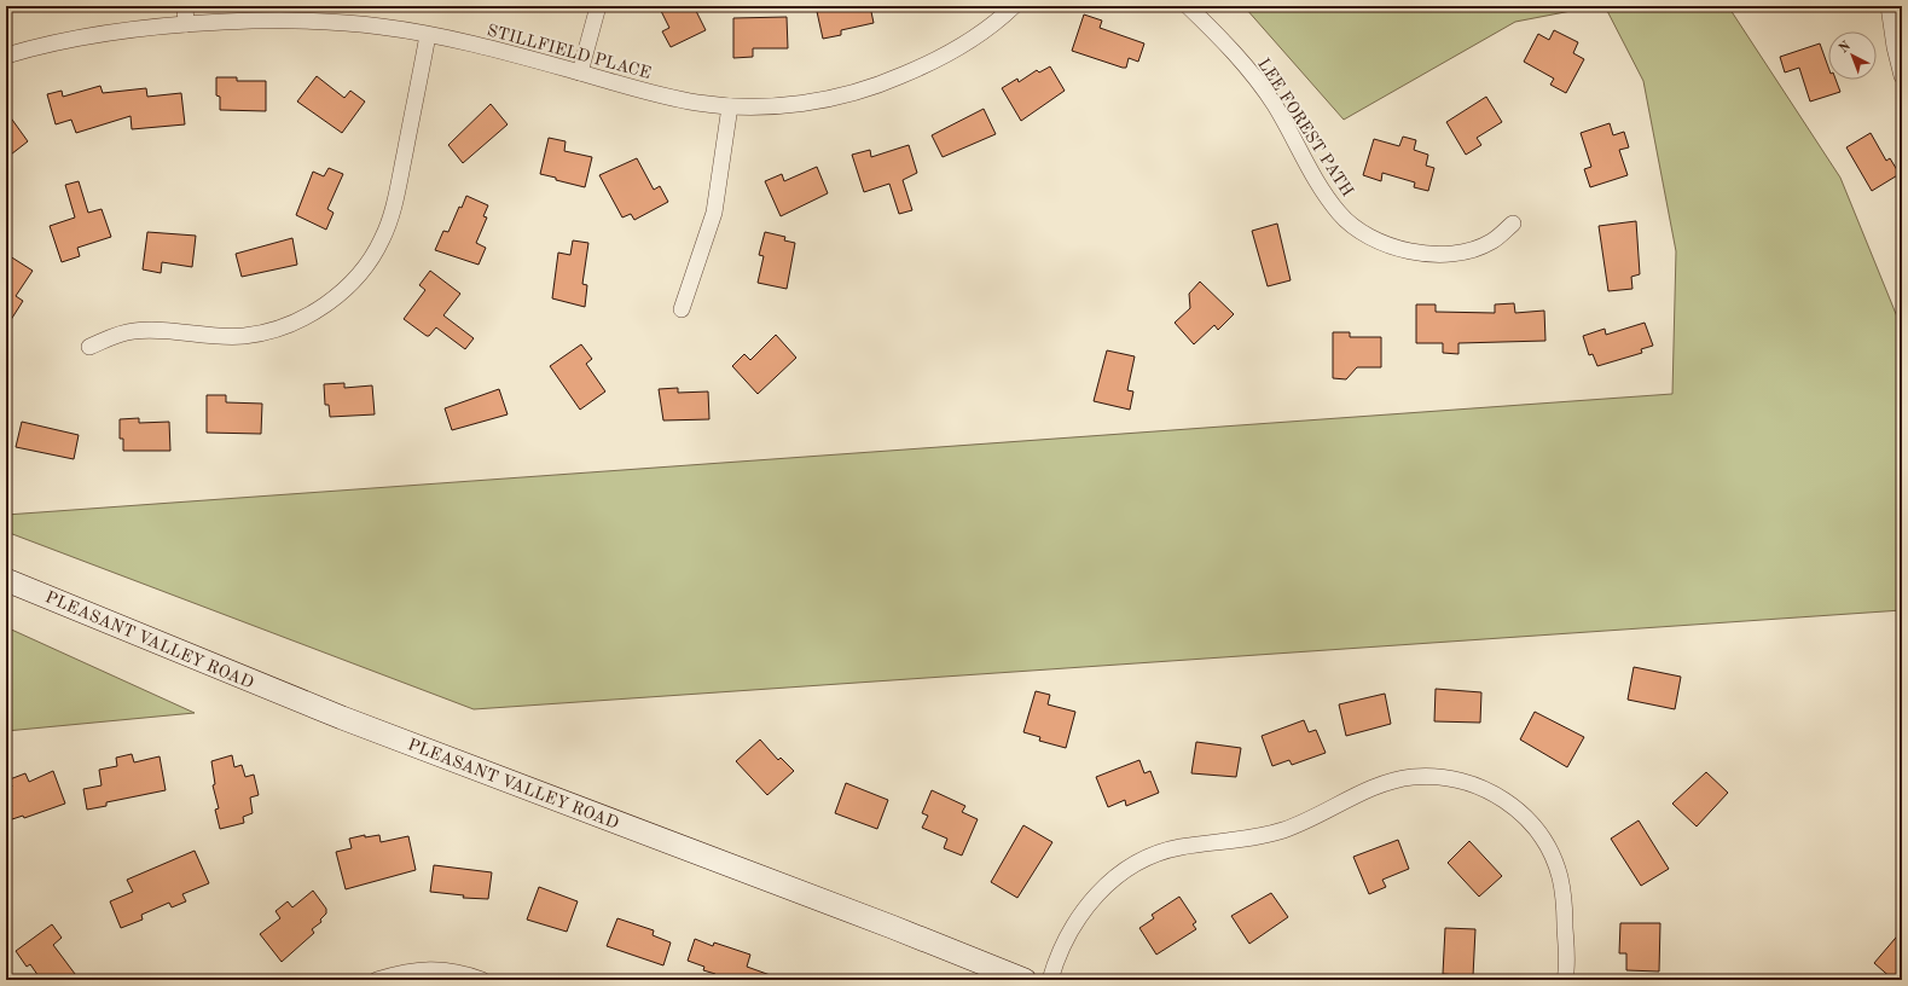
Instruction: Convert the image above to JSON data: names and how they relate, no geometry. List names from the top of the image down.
{
  "streets": {
    "main road": ["PLEASANT VALLEY ROAD"],
    "street": ["STILLFIELD PLACE", "LEE FOREST PATH"]
  },
  "north": "top left"
}
